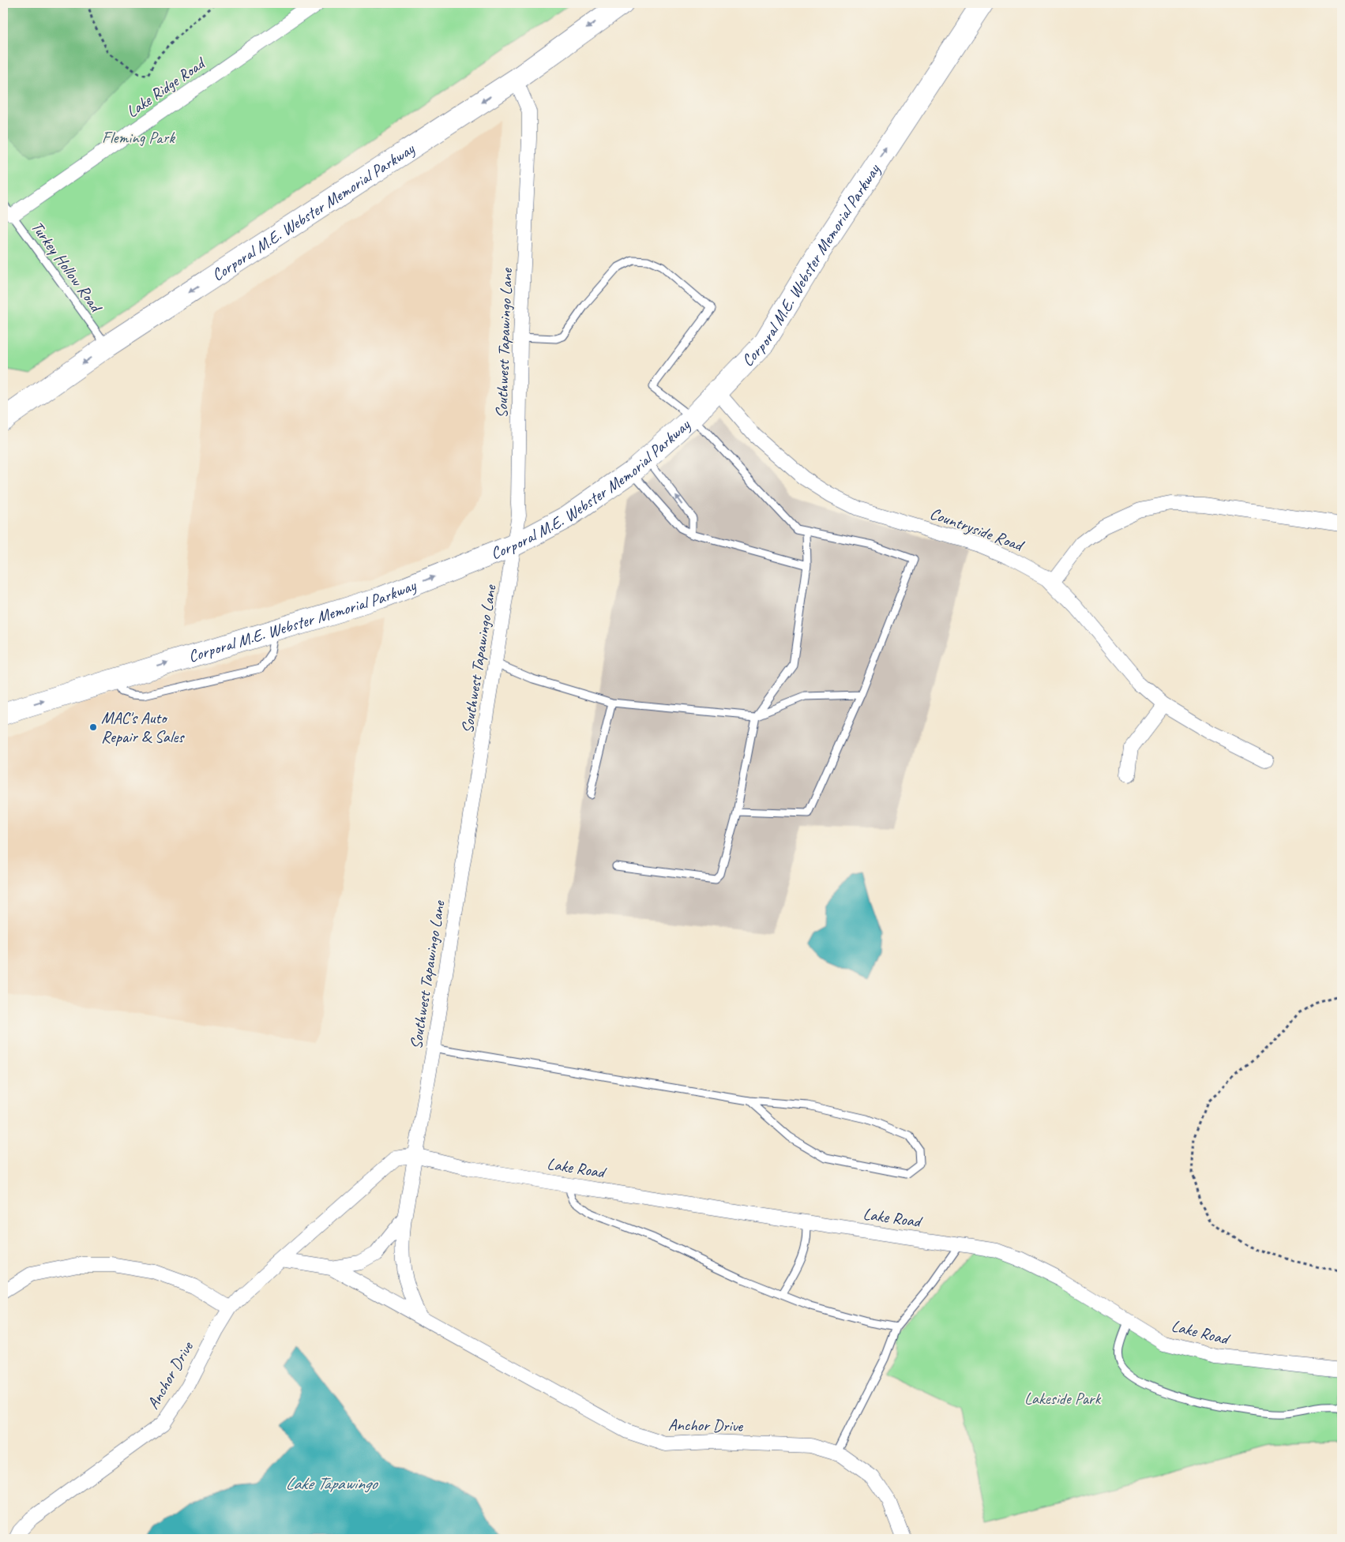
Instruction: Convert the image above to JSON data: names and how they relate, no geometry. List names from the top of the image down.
{
  "streets": {
    "main road": ["Corporal M.E. Webster Memorial Parkway"],
    "street": [
      "Lake Ridge Road",
      "Southwest Tapawingo Lane",
      "Countryside Road",
      "Lake Road",
      "Anchor Drive"
    ],
    "lane": ["Turkey Hollow Road"]
  },
  "crossings": [
    ["Lake Ridge Road", "Turkey Hollow Road"],
    ["Corporal M.E. Webster Memorial Parkway", "Turkey Hollow Road"],
    ["Corporal M.E. Webster Memorial Parkway", "Southwest Tapawingo Lane"],
    ["Corporal M.E. Webster Memorial Parkway", "Countryside Road"],
    ["Southwest Tapawingo Lane", "Lake Road"],
    ["Southwest Tapawingo Lane", "Anchor Drive"]
  ],
  "water": ["Lake Tapawingo"],
  "parks": ["Fleming Park", "Lakeside Park"],
  "places": ["MAC's Auto Repair & Sales"]
}
